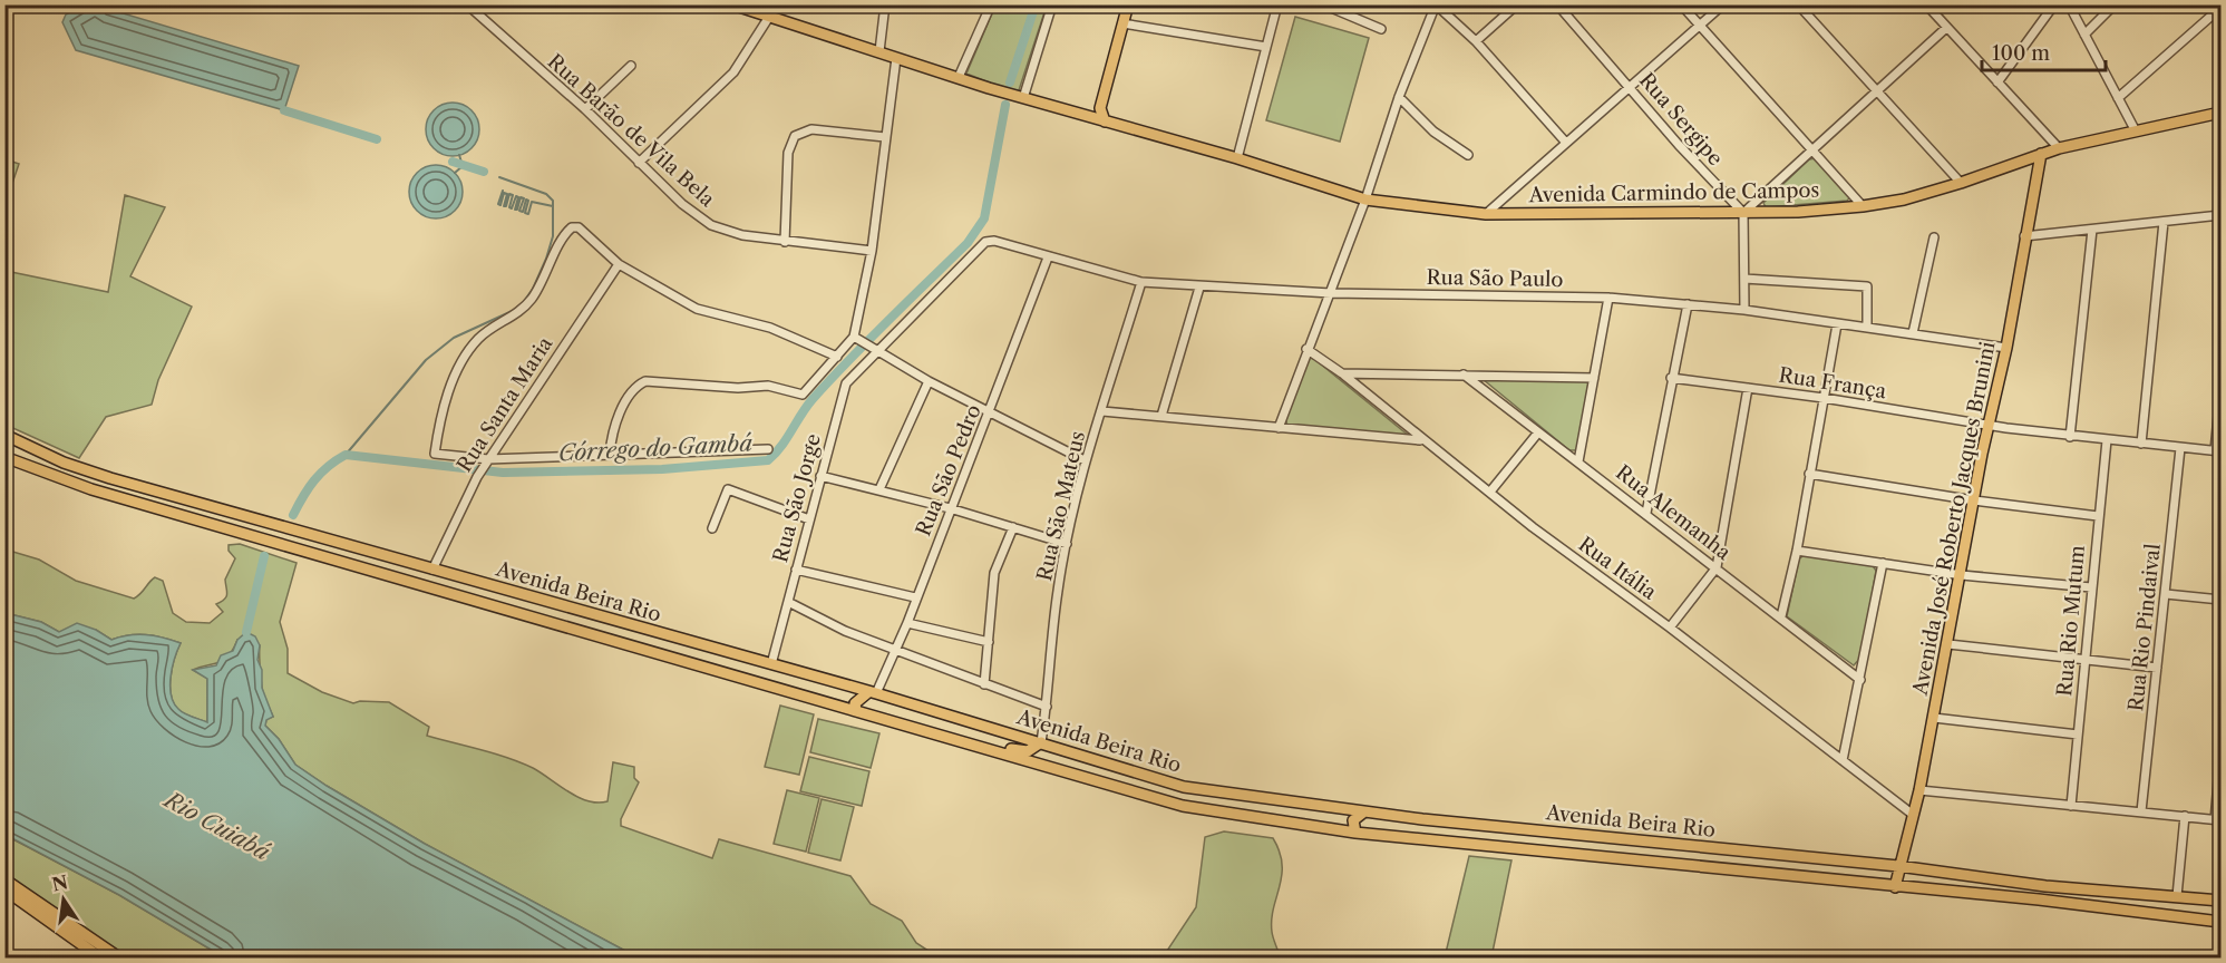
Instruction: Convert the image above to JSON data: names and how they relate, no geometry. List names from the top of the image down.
{
  "streets": {
    "main road": ["Avenida Carmindo de Campos", "Avenida José Roberto Jacques Brunini", "Avenida Beira Rio"],
    "street": [
      "Rua Sergipe",
      "Rua Barão de Vila Bela",
      "Rua São Paulo",
      "Rua França",
      "Rua Santa Maria",
      "Rua São Pedro",
      "Rua São Jorge",
      "Rua São Mateus",
      "Rua Alemanha",
      "Rua Itália",
      "Rua Rio Mutum",
      "Rua Rio Pindaival"
    ]
  },
  "crossings": [
    ["Rua Sergipe", "Avenida Carmindo de Campos"],
    ["Avenida Carmindo de Campos", "Avenida José Roberto Jacques Brunini"],
    ["Rua São Paulo", "Rua São Pedro"],
    ["Rua São Paulo", "Rua São Jorge"],
    ["Rua São Paulo", "Rua São Mateus"],
    ["Rua São Paulo", "Avenida José Roberto Jacques Brunini"],
    ["Rua França", "Avenida José Roberto Jacques Brunini"],
    ["Rua França", "Rua Rio Mutum"],
    ["Rua França", "Rua Rio Pindaival"],
    ["Rua Santa Maria", "Avenida Beira Rio"],
    ["Rua São Pedro", "Avenida Beira Rio"],
    ["Rua São Jorge", "Avenida Beira Rio"],
    ["Rua São Mateus", "Avenida Beira Rio"],
    ["Avenida José Roberto Jacques Brunini", "Rua Itália"],
    ["Avenida José Roberto Jacques Brunini", "Avenida Beira Rio"]
  ],
  "water": ["Córrego do Gambá", "Rio Cuiabá"],
  "scale_bar": "100 m",
  "north": "top"
}
